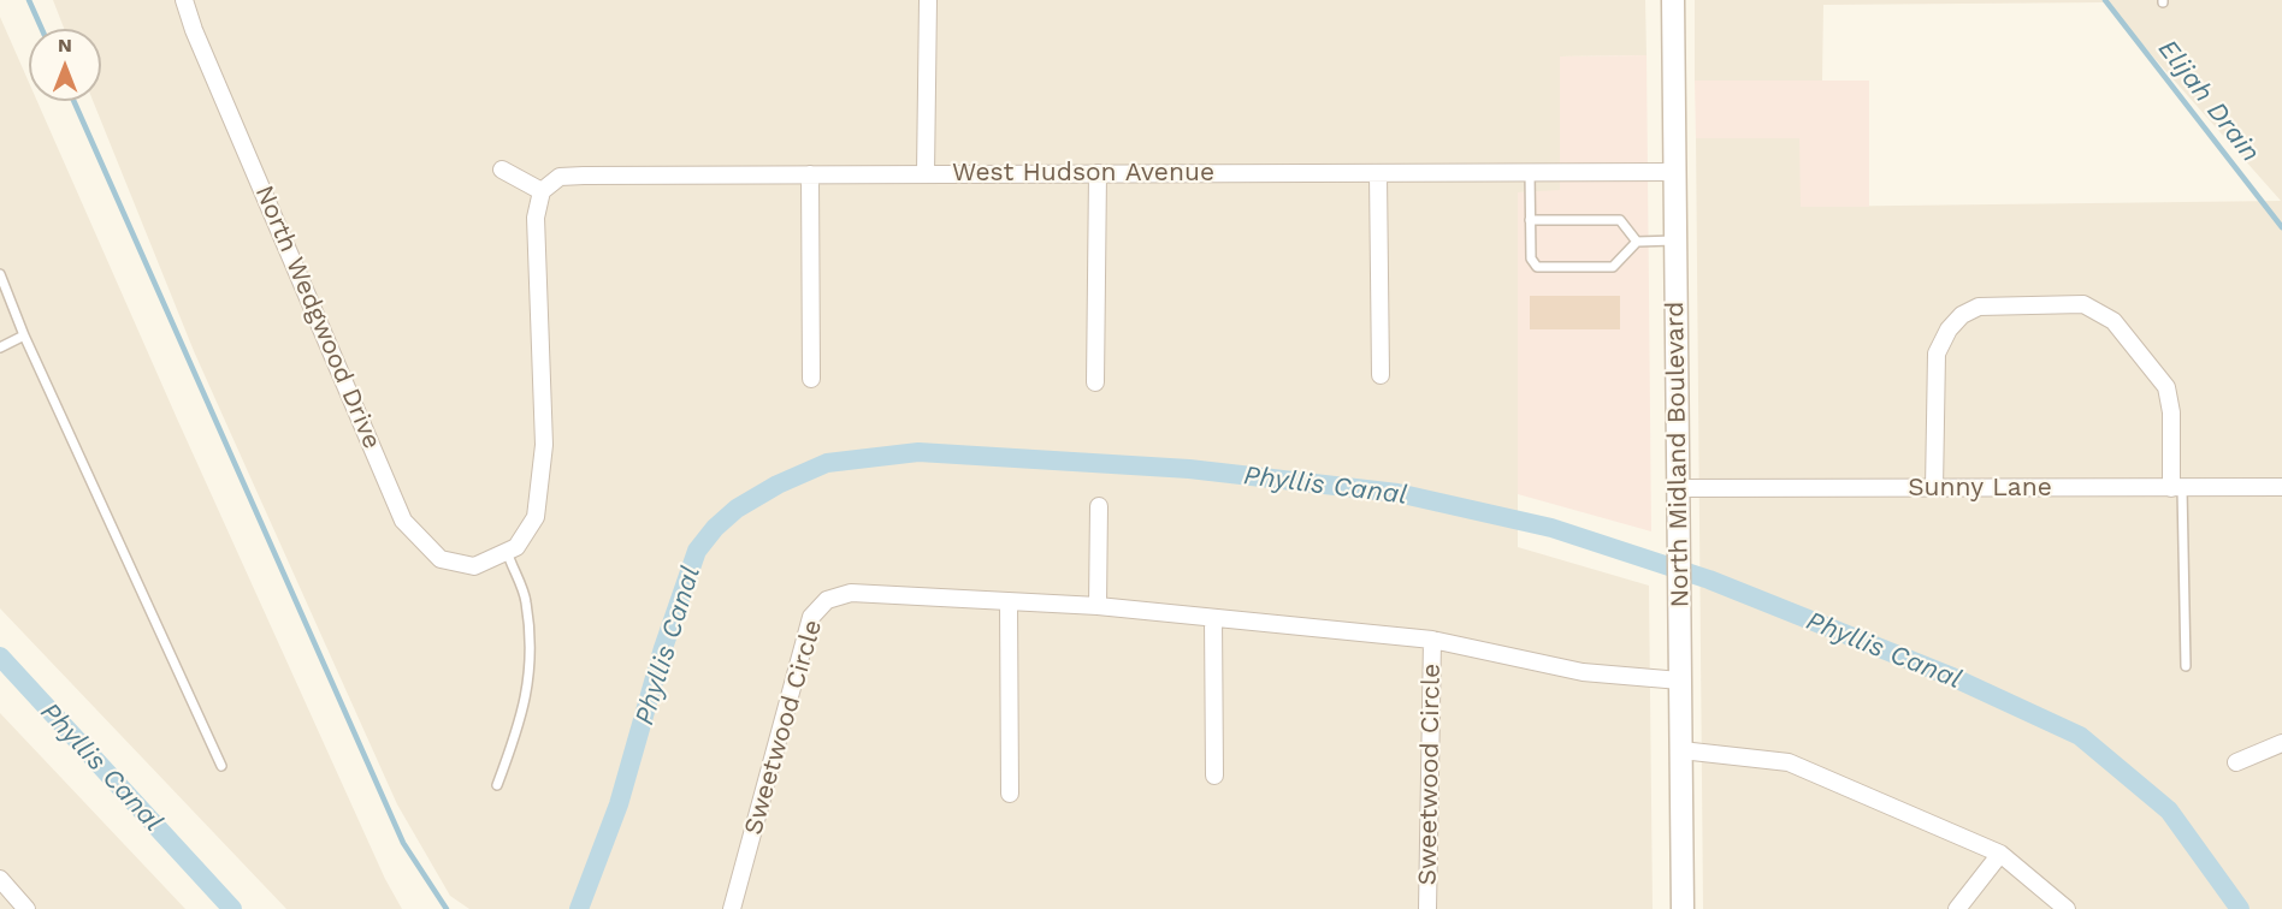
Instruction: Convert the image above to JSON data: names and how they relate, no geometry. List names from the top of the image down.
{
  "streets": {
    "main road": ["North Midland Boulevard"],
    "street": [
      "West Hudson Avenue",
      "North Wedgwood Drive",
      "Sunny Lane",
      "Sweetwood Circle"
    ]
  },
  "crossings": [
    ["West Hudson Avenue", "North Wedgwood Drive"],
    ["West Hudson Avenue", "North Midland Boulevard"],
    ["North Midland Boulevard", "Sunny Lane"],
    ["North Midland Boulevard", "Sweetwood Circle"]
  ],
  "water": ["Elijah Drain", "Phyllis Canal"],
  "north": "top"
}
